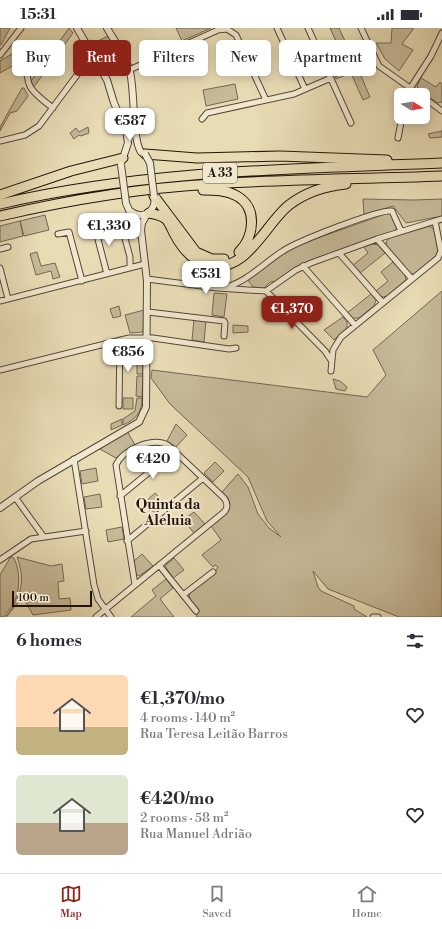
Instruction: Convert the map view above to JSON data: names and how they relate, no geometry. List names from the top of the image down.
{
  "streets": {
    "highway": ["A 33"]
  },
  "districts": ["Quinta da Aleluia"],
  "scale_bar": "100 m",
  "north": "right",
  "page": {
    "status": "15:31",
    "chip": [
      "Buy",
      "Rent",
      "Filters",
      "New",
      "Apartment"
    ],
    "price": [
      "€587",
      "€1,330",
      "€531",
      "€1,370",
      "€856",
      "€420"
    ],
    "scale": "100 m",
    "heading": "6 homes",
    "list": [
      {
        "name": "€1,370/mo",
        "note": "4 rooms · 140 m² · Rua Teresa Leitão Barros"
      },
      {
        "name": "€420/mo",
        "note": "2 rooms · 58 m² · Rua Manuel Adrião"
      }
    ],
    "tabs": ["Map", "Saved", "Home"]
  }
}
